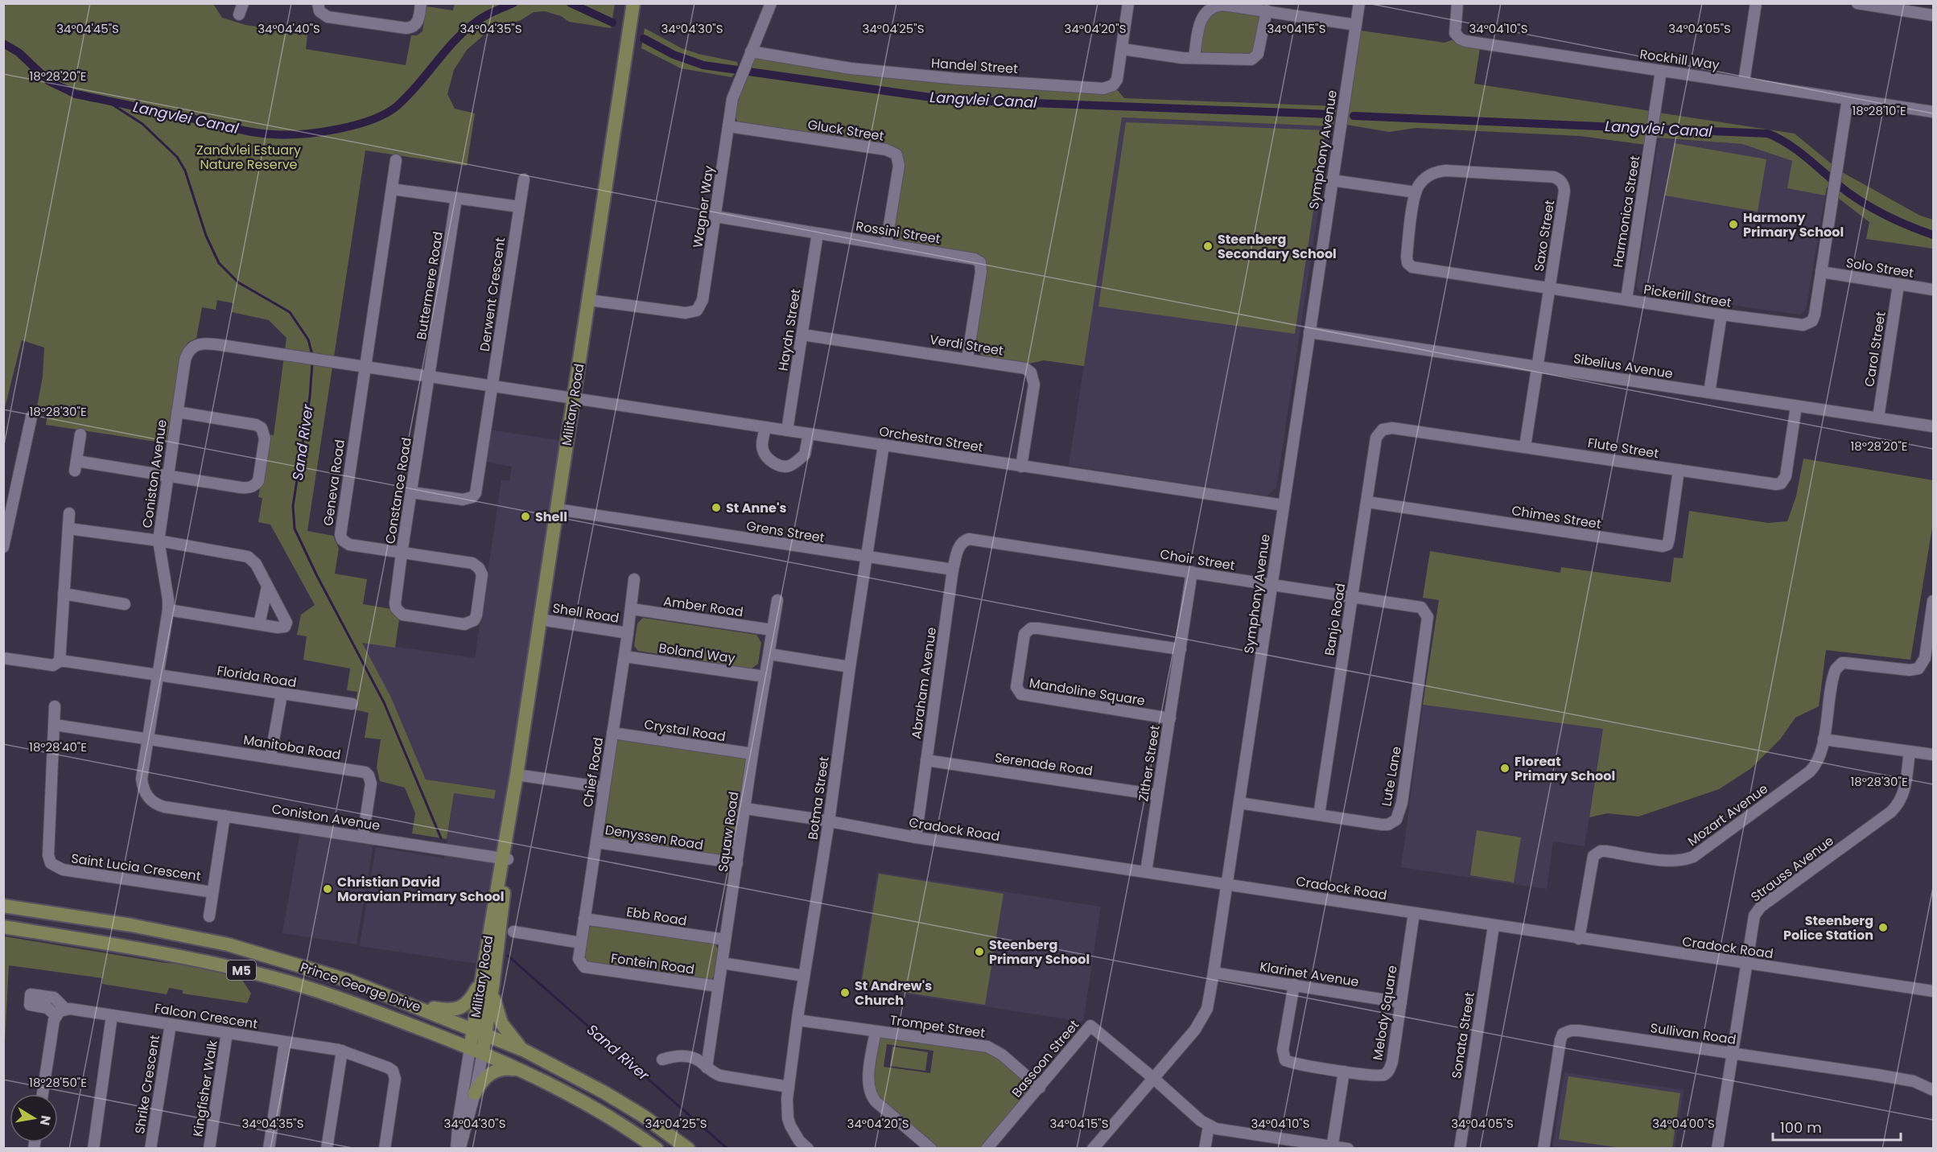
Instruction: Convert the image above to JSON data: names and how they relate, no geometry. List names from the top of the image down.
{
  "streets": {
    "main road": ["Military Road", "M5", "Prince George Drive"],
    "street": [
      "Rockhill Way",
      "Handel Street",
      "Gluck Street",
      "Symphony Avenue",
      "Wagner Way",
      "Harmonica Street",
      "Rossini Street",
      "Saxo Street",
      "Solo Street",
      "Buttermere Road",
      "Derwent Crescent",
      "Pickerill Street",
      "Haydn Street",
      "Verdi Street",
      "Carol Street",
      "Sibelius Avenue",
      "Orchestra Street",
      "Flute Street",
      "Coniston Avenue",
      "Geneva Road",
      "Constance Road",
      "Chimes Street",
      "Grens Street",
      "Choir Street",
      "Amber Road",
      "Shell Road",
      "Banjo Road",
      "Boland Way",
      "Florida Road",
      "Abraham Avenue",
      "Mandoline Square",
      "Crystal Road",
      "Manitoba Road",
      "Zither Street",
      "Serenade Road",
      "Chief Road",
      "Lute Lane",
      "Botma Street",
      "Mozart Avenue",
      "Cradock Road",
      "Squaw Road",
      "Denyssen Road",
      "Saint Lucia Crescent",
      "Strauss Avenue",
      "Ebb Road",
      "Fontein Road",
      "Klarinet Avenue",
      "Melody Square",
      "Falcon Crescent",
      "Trompet Street",
      "Sullivan Road",
      "Sonata Street",
      "Bassoon Street",
      "Shrike Crescent",
      "Kingfisher Walk"
    ]
  },
  "crossings": [
    ["Rockhill Way", "Harmonica Street"],
    ["Rockhill Way", "Pickerill Street"],
    ["Handel Street", "Wagner Way"],
    ["Gluck Street", "Wagner Way"],
    ["Gluck Street", "Rossini Street"],
    ["Symphony Avenue", "Sibelius Avenue"],
    ["Symphony Avenue", "Orchestra Street"],
    ["Symphony Avenue", "Choir Street"],
    ["Symphony Avenue", "Lute Lane"],
    ["Symphony Avenue", "Cradock Road"],
    ["Symphony Avenue", "Klarinet Avenue"],
    ["Symphony Avenue", "Bassoon Street"],
    ["Wagner Way", "Rossini Street"],
    ["Wagner Way", "Military Road"],
    ["Harmonica Street", "Pickerill Street"],
    ["Rossini Street", "Haydn Street"],
    ["Rossini Street", "Verdi Street"],
    ["Saxo Street", "Pickerill Street"],
    ["Saxo Street", "Sibelius Avenue"],
    ["Saxo Street", "Flute Street"],
    ["Solo Street", "Pickerill Street"],
    ["Solo Street", "Carol Street"],
    ["Buttermere Road", "Coniston Avenue"],
    ["Buttermere Road", "Constance Road"],
    ["Derwent Crescent", "Coniston Avenue"],
    ["Derwent Crescent", "Constance Road"],
    ["Haydn Street", "Verdi Street"],
    ["Haydn Street", "Orchestra Street"],
    ["Verdi Street", "Orchestra Street"],
    ["Carol Street", "Sibelius Avenue"],
    ["Sibelius Avenue", "Flute Street"],
    ["Military Road", "Orchestra Street"],
    ["Military Road", "Coniston Avenue"],
    ["Military Road", "Grens Street"],
    ["Military Road", "Shell Road"],
    ["Military Road", "Prince George Drive"],
    ["Orchestra Street", "Coniston Avenue"],
    ["Orchestra Street", "Botma Street"],
    ["Flute Street", "Chimes Street"],
    ["Flute Street", "Banjo Road"],
    ["Coniston Avenue", "Geneva Road"],
    ["Coniston Avenue", "Constance Road"],
    ["Coniston Avenue", "Florida Road"],
    ["Coniston Avenue", "Manitoba Road"],
    ["Coniston Avenue", "Saint Lucia Crescent"],
    ["Geneva Road", "Constance Road"],
    ["Chimes Street", "Banjo Road"],
    ["Grens Street", "Abraham Avenue"],
    ["Grens Street", "Botma Street"],
    ["Choir Street", "Banjo Road"],
    ["Choir Street", "Abraham Avenue"],
    ["Choir Street", "Zither Street"],
    ["Choir Street", "Lute Lane"],
    ["Amber Road", "Chief Road"],
    ["Amber Road", "Squaw Road"],
    ["Shell Road", "Chief Road"],
    ["Banjo Road", "Lute Lane"],
    ["Boland Way", "Chief Road"],
    ["Boland Way", "Squaw Road"],
    ["Abraham Avenue", "Serenade Road"],
    ["Abraham Avenue", "Cradock Road"],
    ["Mandoline Square", "Zither Street"],
    ["Crystal Road", "Chief Road"],
    ["Crystal Road", "Squaw Road"],
    ["Zither Street", "Serenade Road"],
    ["Zither Street", "Cradock Road"],
    ["Chief Road", "Denyssen Road"],
    ["Chief Road", "Ebb Road"],
    ["Chief Road", "Fontein Road"],
    ["Botma Street", "Cradock Road"],
    ["Botma Street", "Trompet Street"],
    ["Mozart Avenue", "Cradock Road"],
    ["Cradock Road", "Squaw Road"],
    ["Cradock Road", "Strauss Avenue"],
    ["Cradock Road", "Melody Square"],
    ["Cradock Road", "Sonata Street"],
    ["Squaw Road", "Denyssen Road"],
    ["Squaw Road", "Ebb Road"],
    ["Squaw Road", "Fontein Road"],
    ["Strauss Avenue", "Sullivan Road"],
    ["Klarinet Avenue", "Melody Square"],
    ["Falcon Crescent", "Shrike Crescent"],
    ["Falcon Crescent", "Kingfisher Walk"],
    ["Trompet Street", "Bassoon Street"]
  ],
  "water": ["Langvlei Canal", "Sand River"],
  "parks": ["Zandvlei Estuary Nature Reserve"],
  "places": [
    "Harmony Primary School",
    "Steenberg Secondary School",
    "St Anne's",
    "Shell",
    "Floreat Primary School",
    "Christian David Moravian Primary School",
    "Steenberg Police Station",
    "Steenberg Primary School",
    "St Andrew's Church"
  ],
  "scale_bar": "100 m",
  "north": "right",
  "coordinates": [
    "34°04'45\"S",
    "34°04'40\"S",
    "34°04'35\"S",
    "34°04'30\"S",
    "34°04'25\"S",
    "34°04'20\"S",
    "34°04'15\"S",
    "34°04'10\"S",
    "34°04'05\"S",
    "18°28'20\"E",
    "18°28'10\"E",
    "18°28'30\"E",
    "18°28'40\"E",
    "18°28'50\"E",
    "34°04'00\"S"
  ]
}
